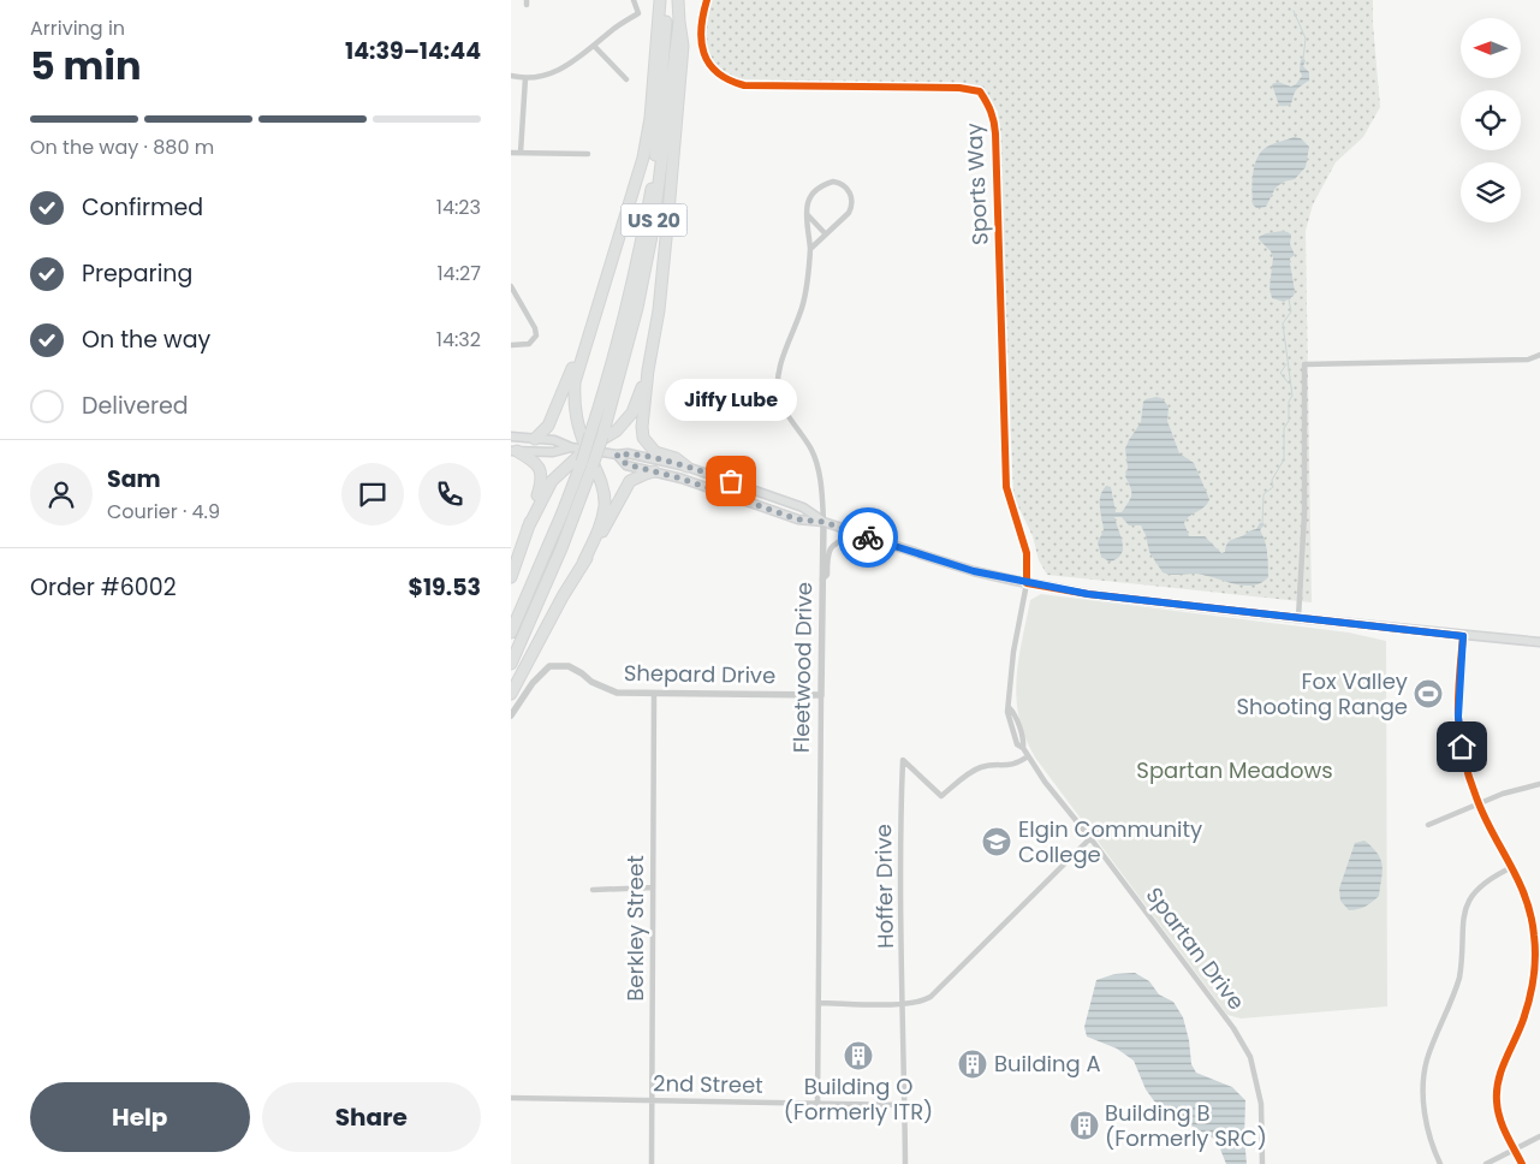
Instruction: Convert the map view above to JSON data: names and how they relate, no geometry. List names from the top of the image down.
{
  "streets": {
    "highway": ["US 20"],
    "street": [
      "Sports Way",
      "Fleetwood Drive",
      "Shepard Drive",
      "Hoffer Drive",
      "Berkley Street",
      "Spartan Drive",
      "2nd Street"
    ]
  },
  "crossings": [
    ["Sports Way", "Spartan Drive"],
    ["Fleetwood Drive", "Shepard Drive"],
    ["Fleetwood Drive", "2nd Street"],
    ["Shepard Drive", "Berkley Street"],
    ["Hoffer Drive", "Spartan Drive"],
    ["Hoffer Drive", "2nd Street"],
    ["Berkley Street", "2nd Street"]
  ],
  "parks": ["Spartan Meadows"],
  "places": {
    "other": ["Jiffy Lube"],
    "sports": ["Fox Valley Shooting Range"],
    "school or university": ["Elgin Community College"],
    "building": ["Building O (Formerly ITR)", "Building A", "Building B (Formerly SRC)"]
  },
  "north": "left",
  "page": {
    "heading": ["5 min", "Arriving in", "14:39–14:44"],
    "panel": [
      "Sam",
      "Courier · 4.9",
      "Order #6002",
      "$19.53"
    ],
    "bar": "On the way · 880 m",
    "list": [
      ["Confirmed", "14:23"],
      ["Preparing", "14:27"],
      ["On the way", "14:32"],
      "Delivered"
    ],
    "bubble": "Jiffy Lube",
    "buttons": ["Help", "Share"]
  }
}
